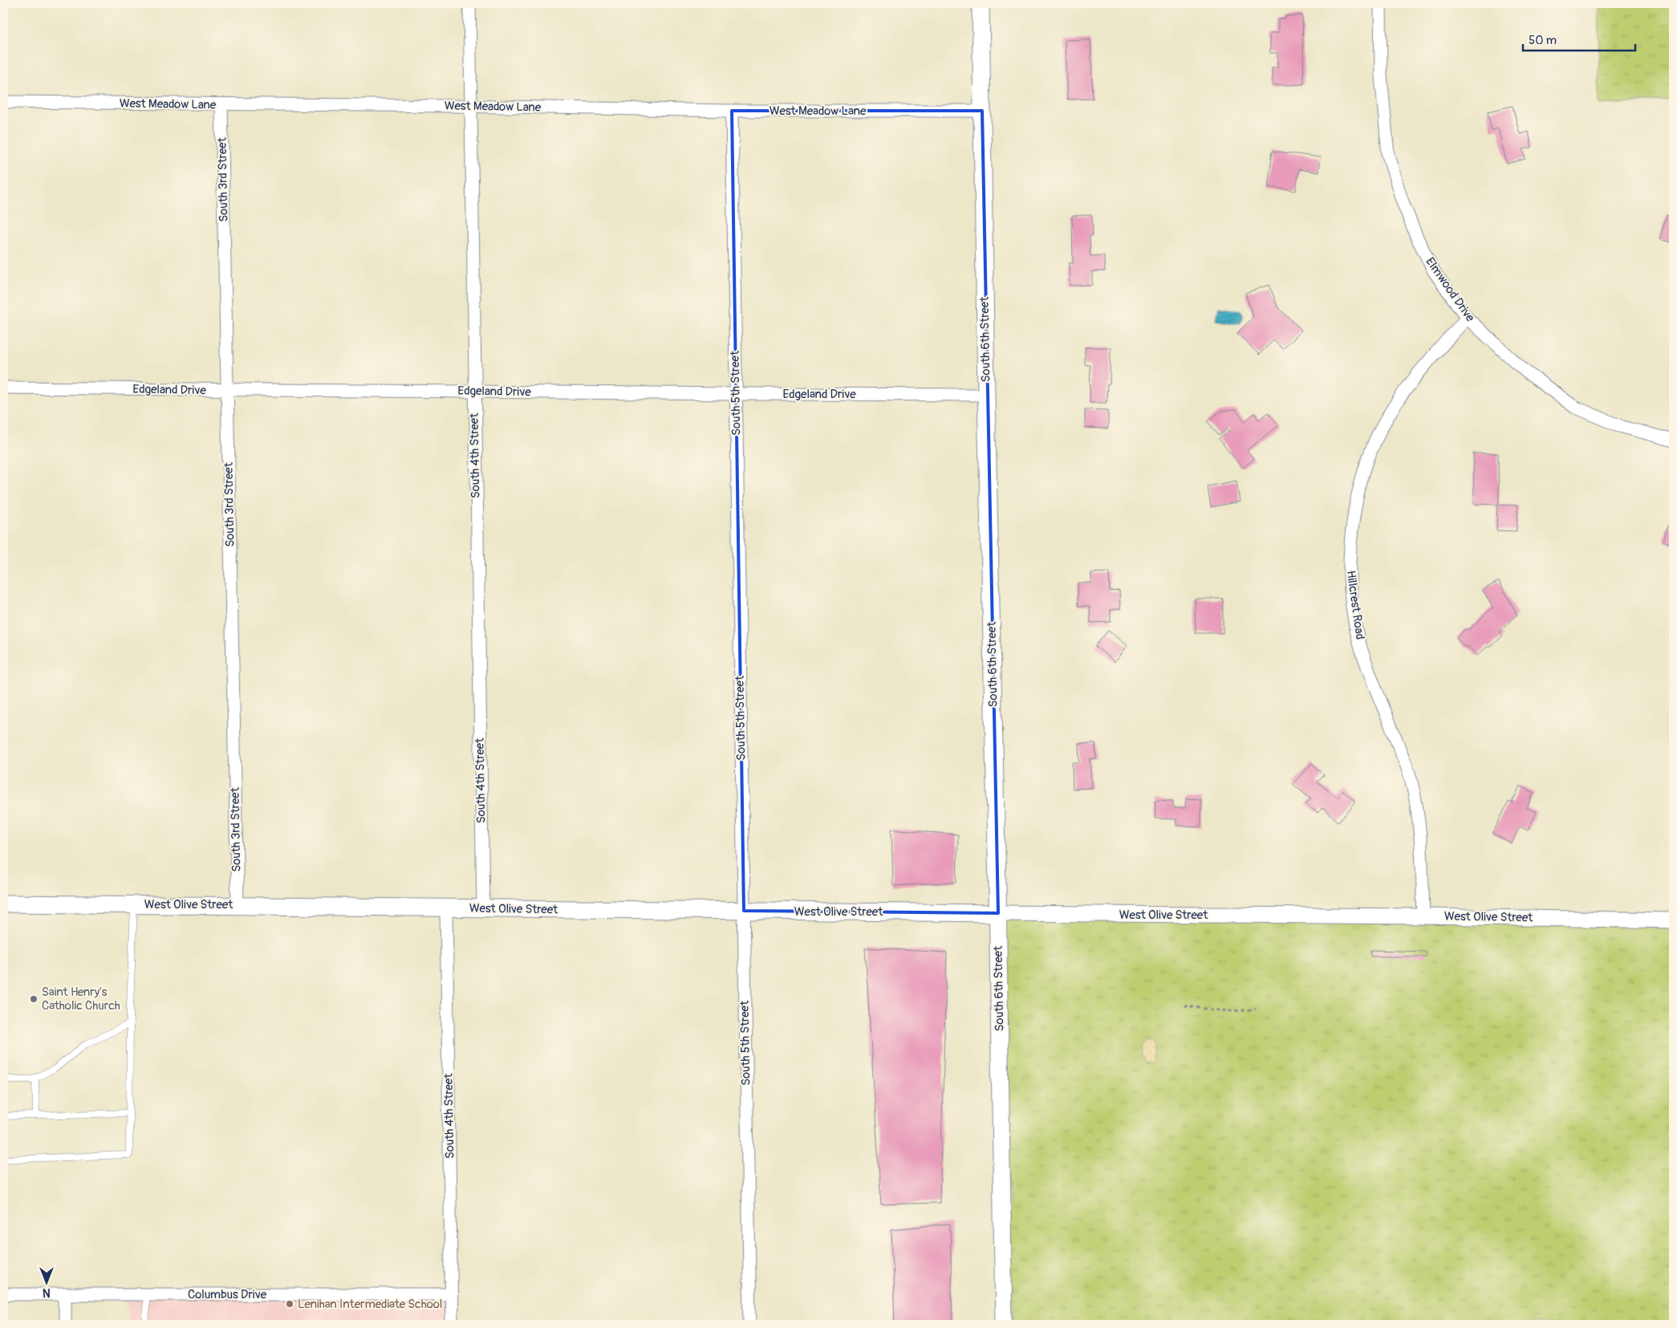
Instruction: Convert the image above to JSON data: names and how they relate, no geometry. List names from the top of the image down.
{
  "streets": {
    "main road": ["South 6th Street", "West Olive Street"],
    "street": [
      "West Meadow Lane",
      "South 3rd Street",
      "Elmwood Drive",
      "Edgeland Drive",
      "South 5th Street",
      "South 4th Street",
      "Hillcrest Road",
      "Columbus Drive"
    ]
  },
  "crossings": [
    ["West Meadow Lane", "South 3rd Street"],
    ["West Meadow Lane", "South 6th Street"],
    ["West Meadow Lane", "South 5th Street"],
    ["West Meadow Lane", "South 4th Street"],
    ["South 3rd Street", "Edgeland Drive"],
    ["South 3rd Street", "West Olive Street"],
    ["Elmwood Drive", "Hillcrest Road"],
    ["South 6th Street", "Edgeland Drive"],
    ["South 6th Street", "West Olive Street"],
    ["Edgeland Drive", "South 5th Street"],
    ["Edgeland Drive", "South 4th Street"],
    ["South 5th Street", "West Olive Street"],
    ["South 4th Street", "West Olive Street"],
    ["South 4th Street", "Columbus Drive"],
    ["Hillcrest Road", "West Olive Street"]
  ],
  "places": ["Saint Henry's Catholic Church", "Lenihan Intermediate School"],
  "scale_bar": "50 m",
  "north": "bottom"
}
